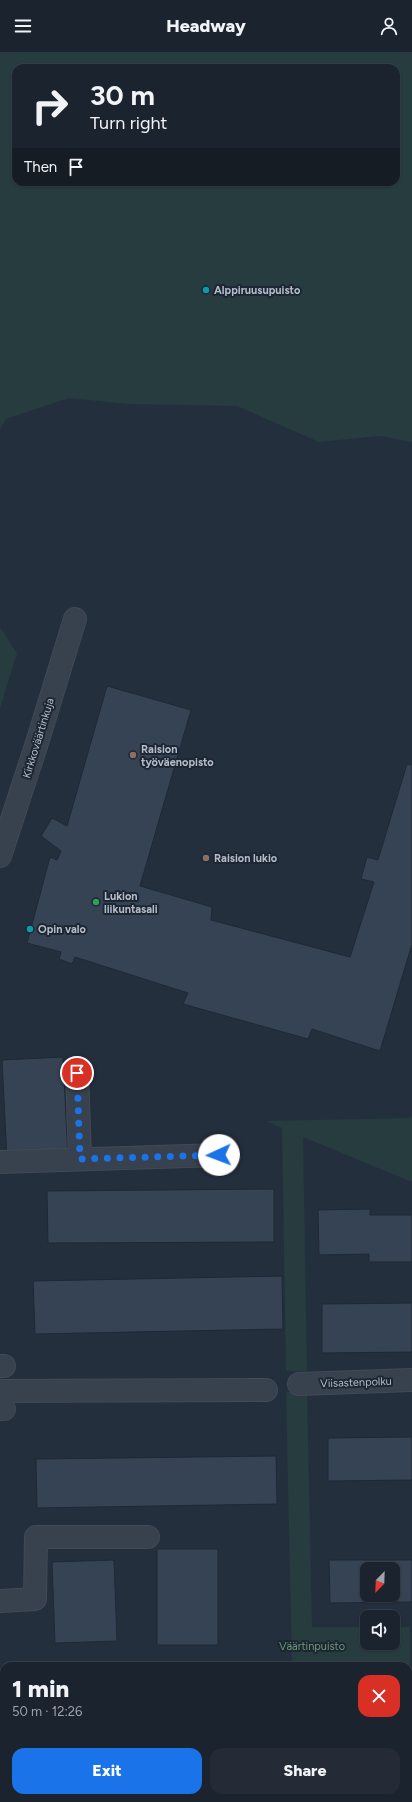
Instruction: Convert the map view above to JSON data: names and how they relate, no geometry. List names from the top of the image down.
{
  "streets": {
    "street": ["Kirkkoväärtinkuja", "Viisastenpolku"]
  },
  "parks": ["Väärtinpuisto"],
  "places": [
    "Alppiruusupuisto",
    "Raision työväenopisto",
    "Raision lukio",
    "Lukion liikuntasali",
    "Opin valo"
  ],
  "north": "bottom left",
  "page": {
    "header": "Headway",
    "turn": ["30 m", "Turn right"],
    "then": "Then",
    "heading": ["1 min", "50 m · 12:26"],
    "buttons": ["Exit", "Share"]
  }
}
